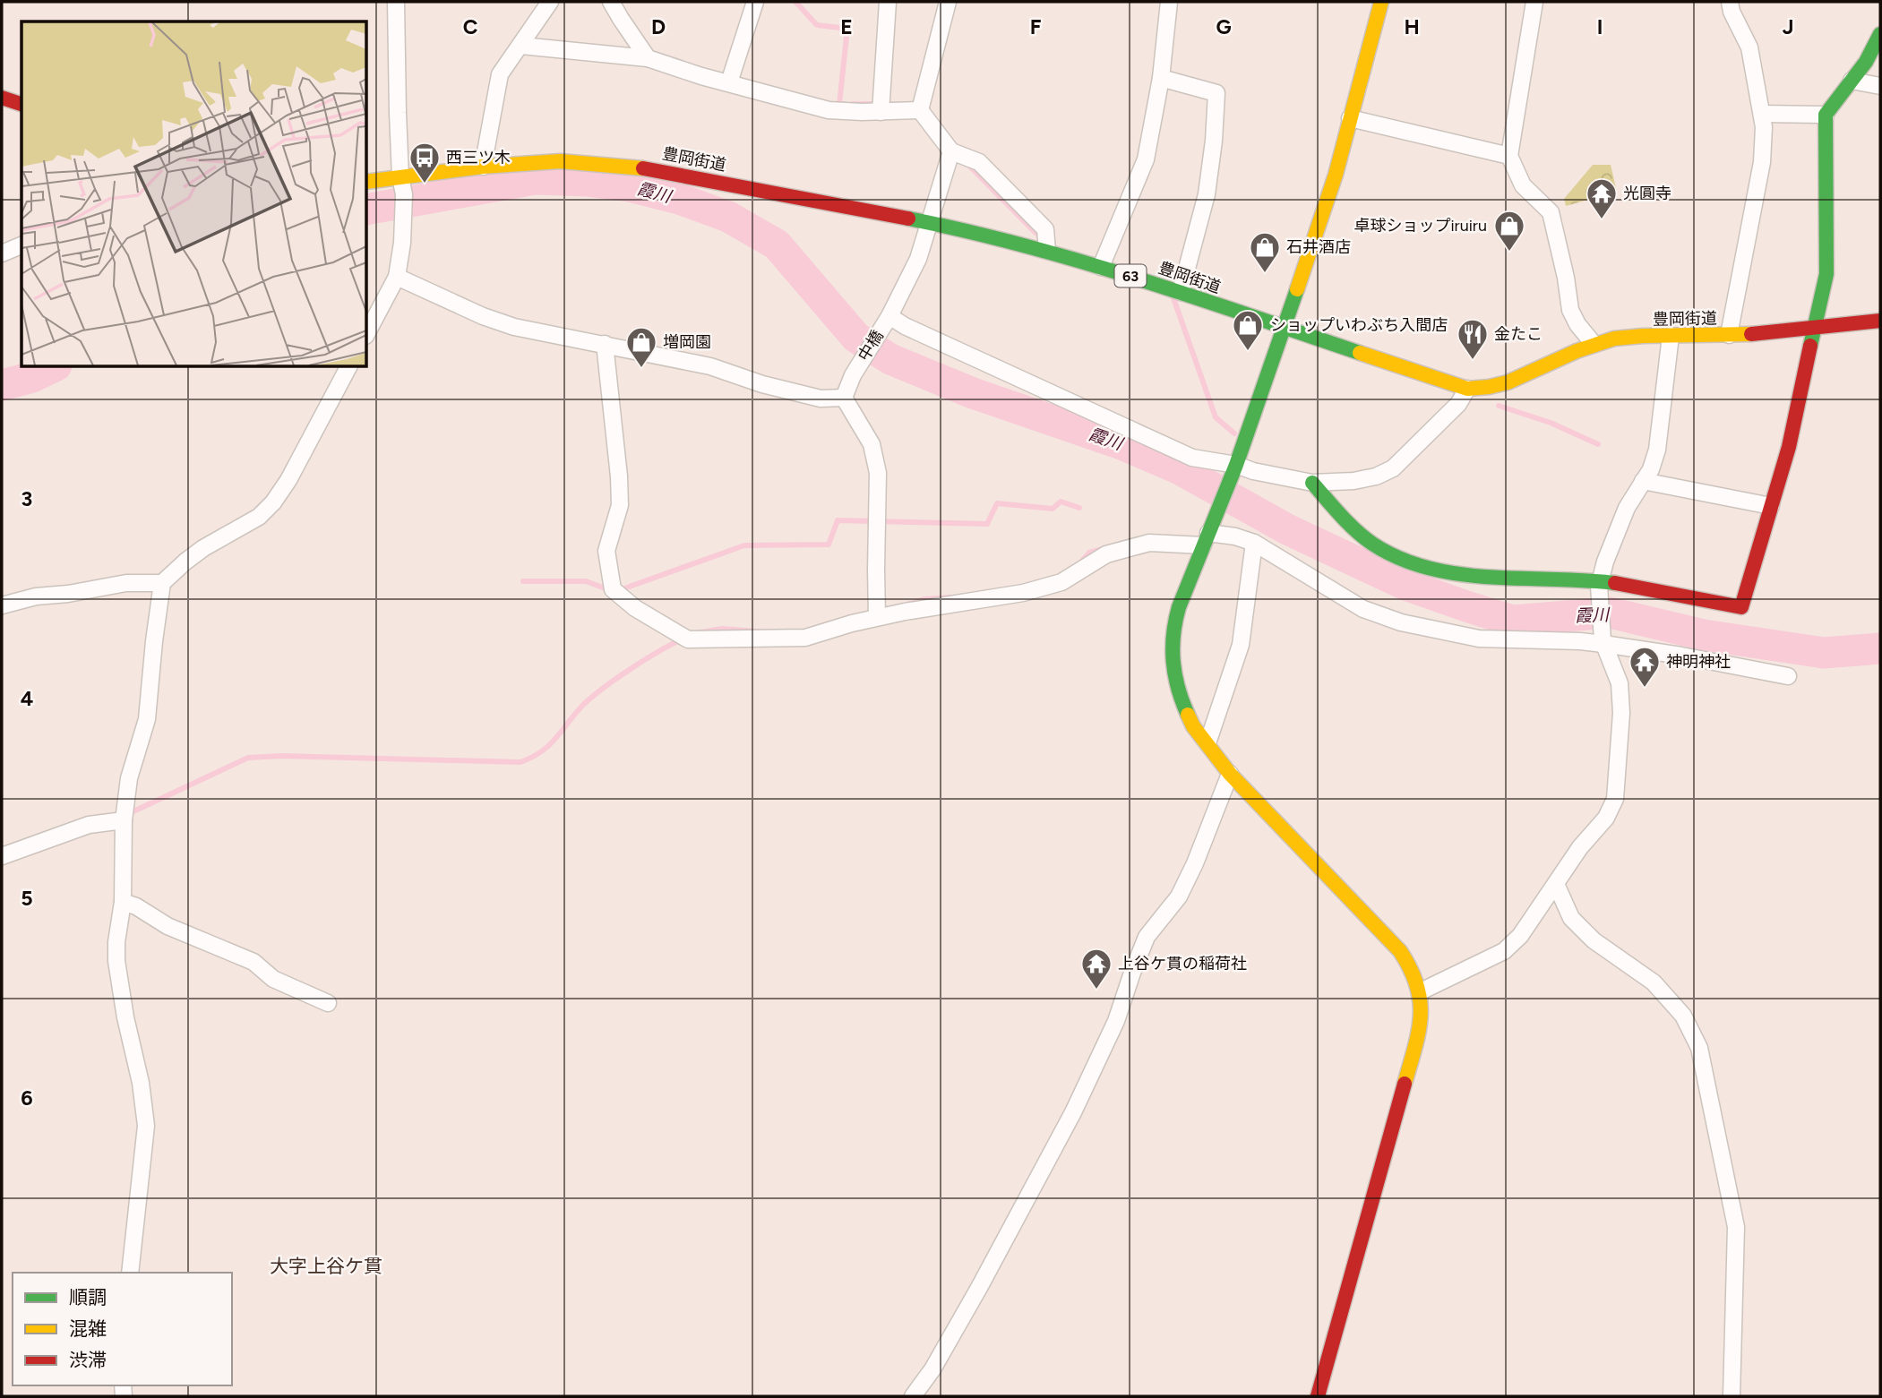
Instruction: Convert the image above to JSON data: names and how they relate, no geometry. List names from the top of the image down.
{
  "streets": {
    "street": ["豊岡街道", "63", "中橋"]
  },
  "crossings": [
    ["豊岡街道", "中橋"]
  ],
  "districts": ["大字上谷ケ貫"],
  "water": ["霞川"],
  "places": {
    "bus stop": ["西三ツ木"],
    "temple": ["光圓寺", "神明神社", "上谷ケ貫の稲荷社"],
    "shop": [
      "卓球ショップiruiru",
      "石井酒店",
      "ショップいわぶち入間店",
      "増岡園"
    ],
    "restaurant": ["金たこ"]
  },
  "legend": ["順調", "混雑", "渋滞"],
  "grid": {
    "columns": [
      "C",
      "D",
      "E",
      "F",
      "G",
      "H",
      "I",
      "J"
    ],
    "rows": [
      "3",
      "4",
      "5",
      "6"
    ]
  }
}
